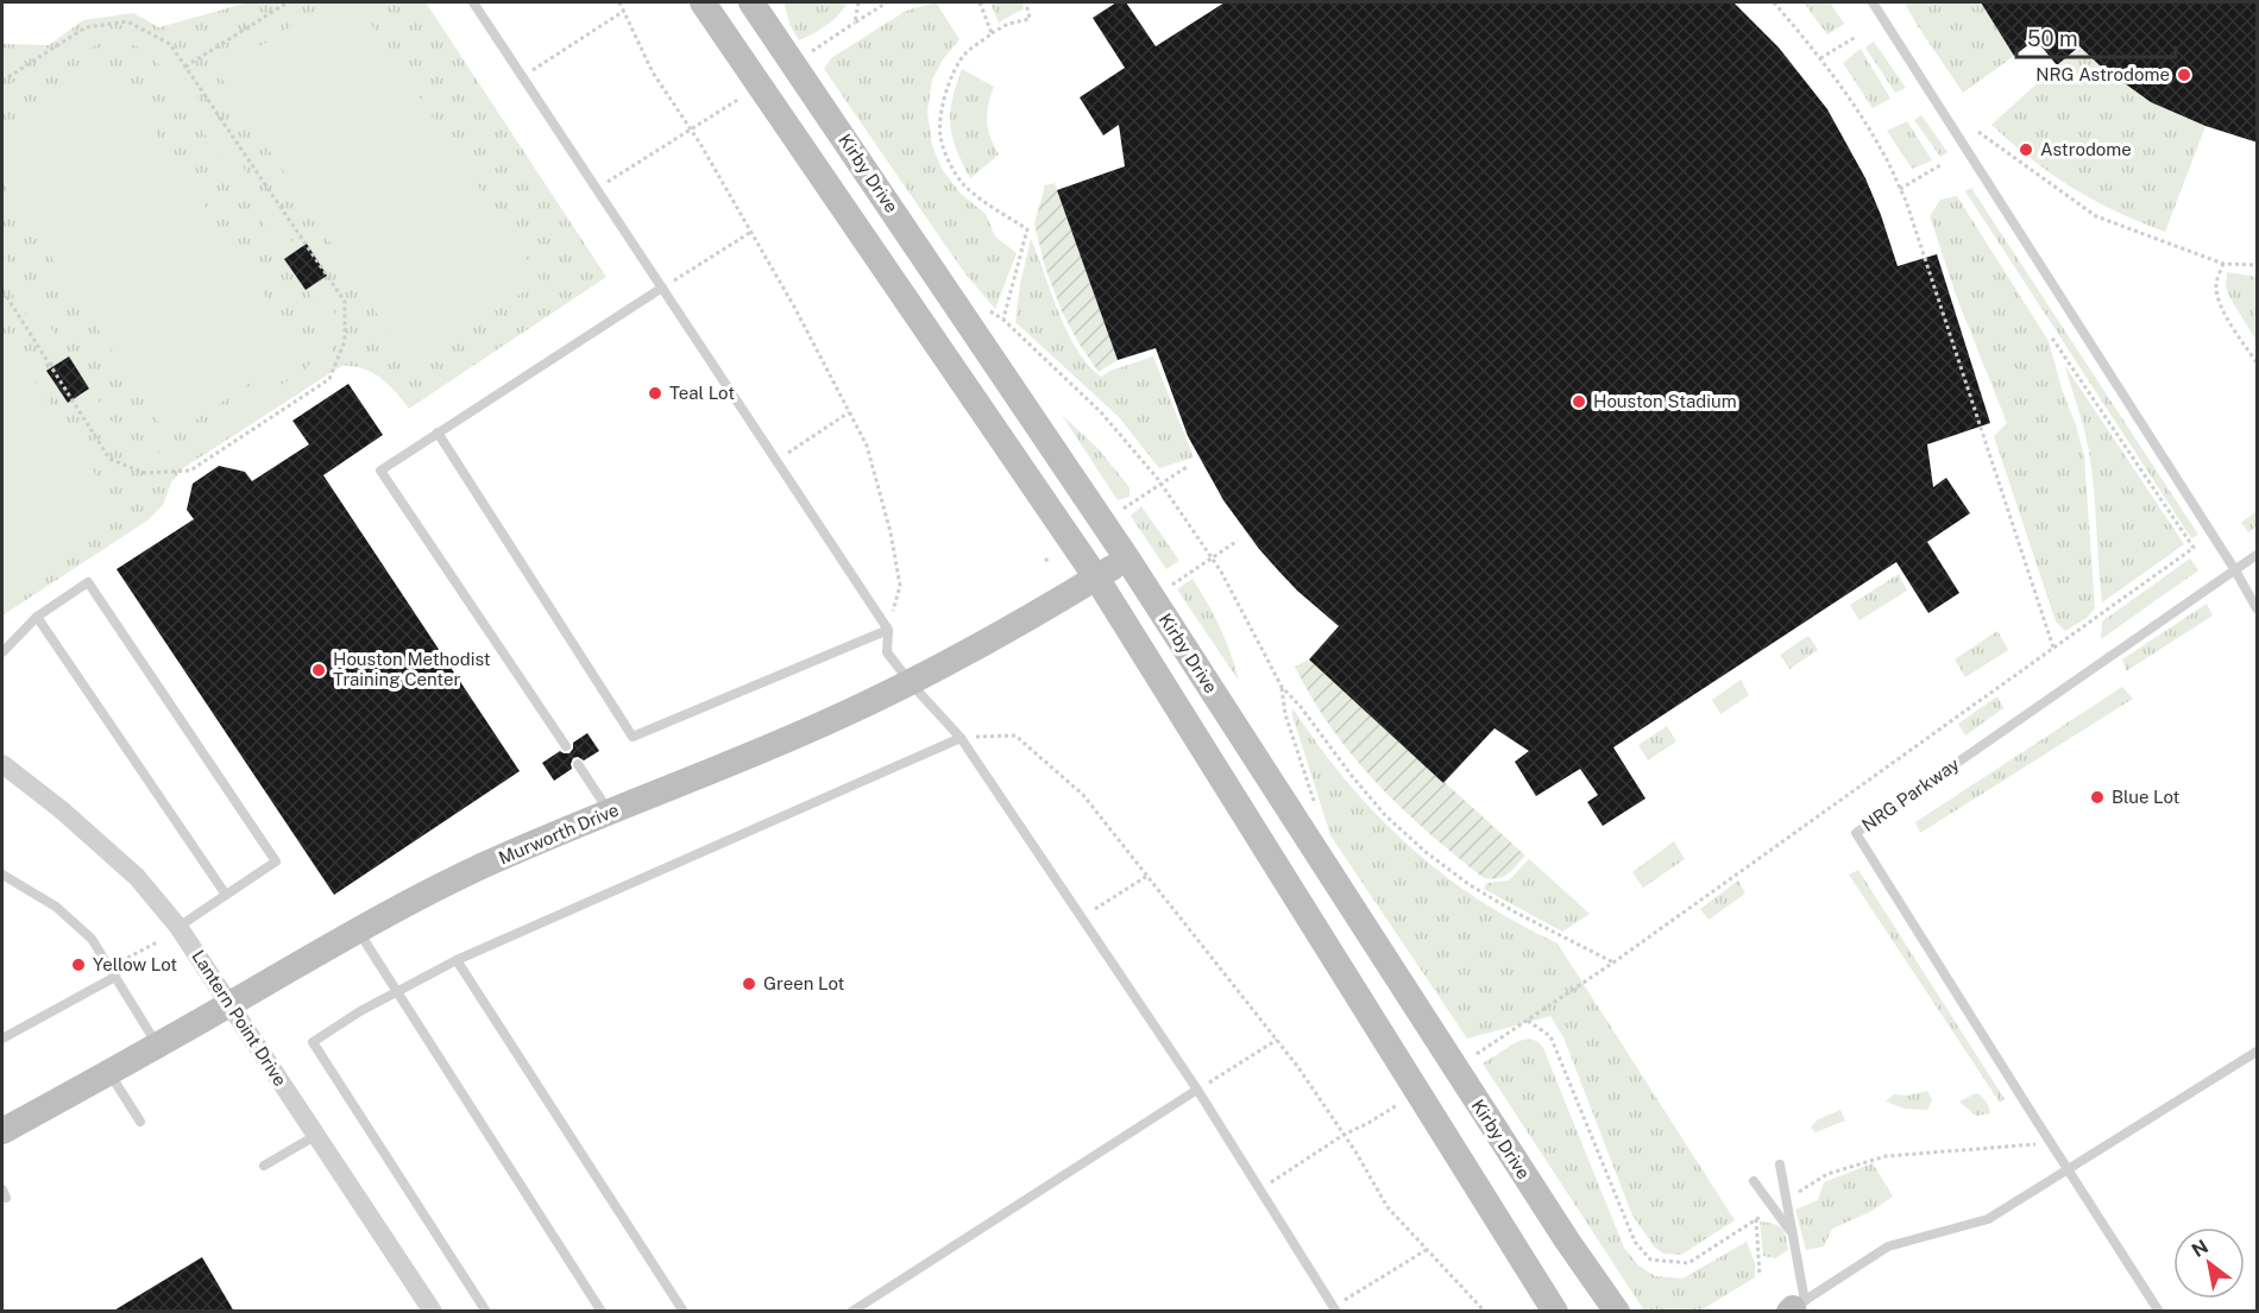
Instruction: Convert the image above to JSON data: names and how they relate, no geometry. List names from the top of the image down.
{
  "streets": {
    "main road": ["Kirby Drive", "Murworth Drive"],
    "street": ["Lantern Point Drive"],
    "lane": ["NRG Parkway"]
  },
  "crossings": [
    ["Kirby Drive", "Murworth Drive"],
    ["Murworth Drive", "Lantern Point Drive"]
  ],
  "places": [
    "NRG Astrodome",
    "Astrodome",
    "Teal Lot",
    "Houston Stadium",
    "Houston Methodist Training Center",
    "Blue Lot",
    "Yellow Lot",
    "Green Lot"
  ],
  "scale_bar": "50 m",
  "north": "top left"
}
